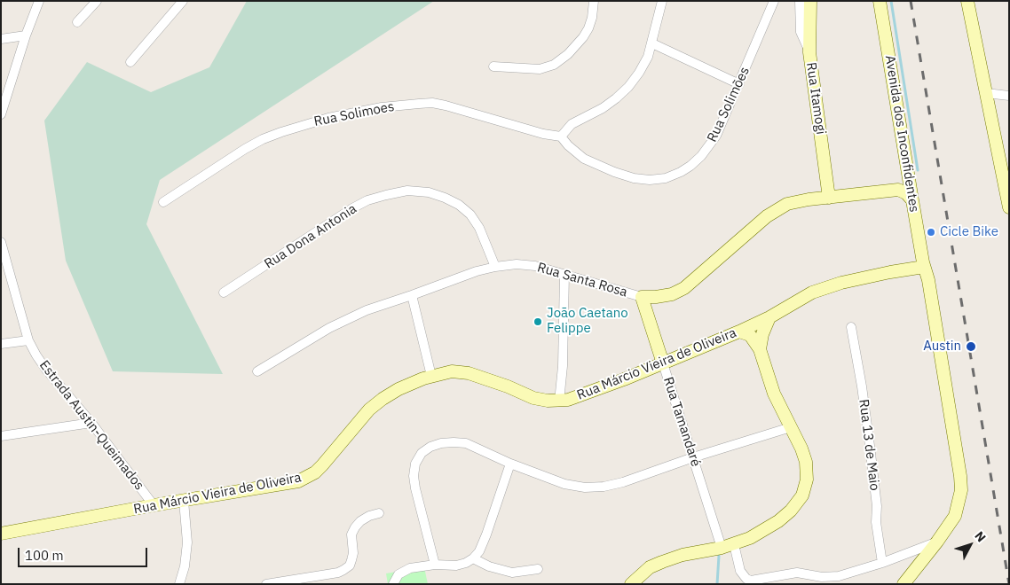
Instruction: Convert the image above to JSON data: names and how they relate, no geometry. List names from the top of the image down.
{
  "streets": {
    "main road": [
      "Rua Itamogi",
      "Avenida dos Inconfidentes",
      "Rua Santa Rosa",
      "Rua Márcio Vieira de Oliveira",
      "Rua Tamandaré"
    ],
    "street": [
      "Rua Solimões",
      "Rua Solimoes",
      "Rua Dona Antonia",
      "Estrada Austin-Queimados",
      "Rua 13 de Maio"
    ]
  },
  "crossings": [
    ["Rua Itamogi", "Rua Santa Rosa"],
    ["Rua Solimões", "Rua Solimoes"],
    ["Avenida dos Inconfidentes", "Rua Márcio Vieira de Oliveira"],
    ["Rua Dona Antonia", "Rua Santa Rosa"],
    ["Rua Santa Rosa", "Rua Tamandaré"],
    ["Rua Márcio Vieira de Oliveira", "Rua Tamandaré"],
    ["Rua Márcio Vieira de Oliveira", "Estrada Austin-Queimados"]
  ],
  "places": ["Cicle Bike", "João Caetano Felippe", "Austin"],
  "scale_bar": "100 m",
  "north": "top right"
}
